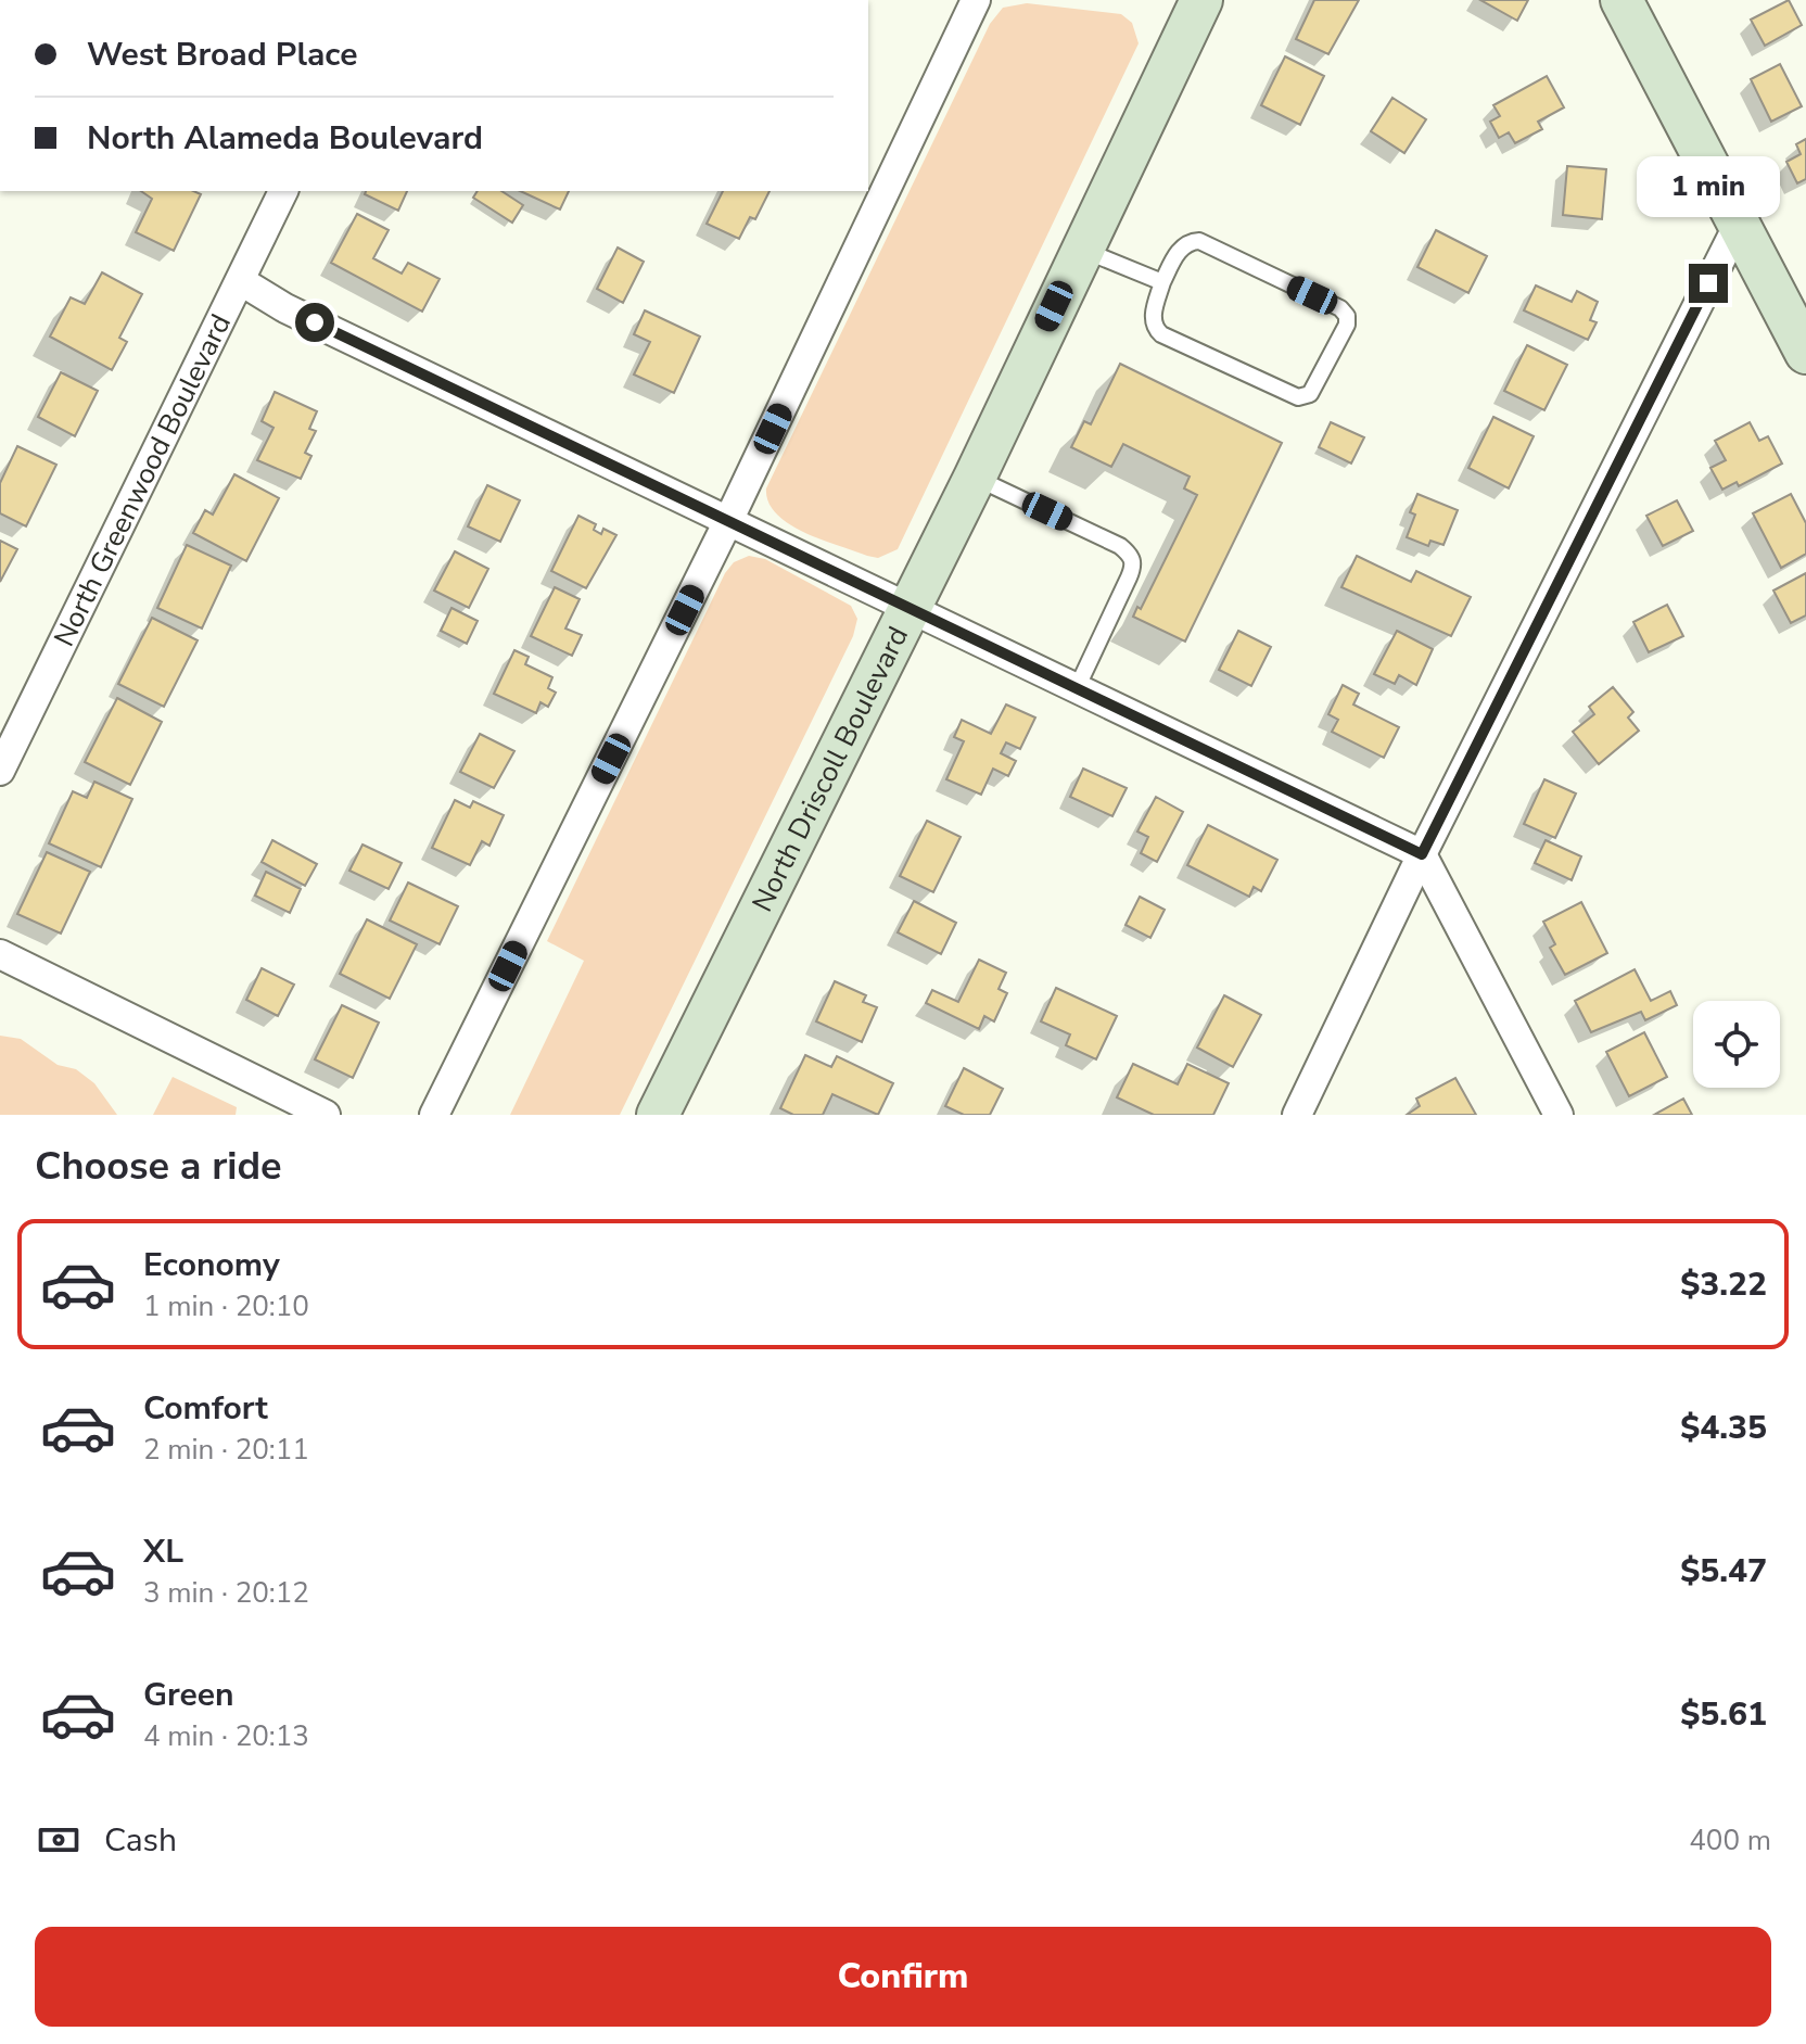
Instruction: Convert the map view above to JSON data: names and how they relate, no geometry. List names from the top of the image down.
{
  "streets": {
    "main road": ["North Driscoll Boulevard"],
    "street": ["North Greenwood Boulevard"]
  },
  "page": {
    "banner": ["West Broad Place", "North Alameda Boulevard"],
    "bubble": "1 min",
    "heading": "Choose a ride",
    "list": [
      {
        "name": "Economy",
        "note": "1 min · 20:10",
        "value": "$3.22"
      },
      {
        "name": "Comfort",
        "note": "2 min · 20:11",
        "value": "$4.35"
      },
      {
        "name": "XL",
        "note": "3 min · 20:12",
        "value": "$5.47"
      },
      {
        "name": "Green",
        "note": "4 min · 20:13",
        "value": "$5.61"
      }
    ],
    "pay": ["Cash", "400 m"],
    "buttons": "Confirm"
  }
}
